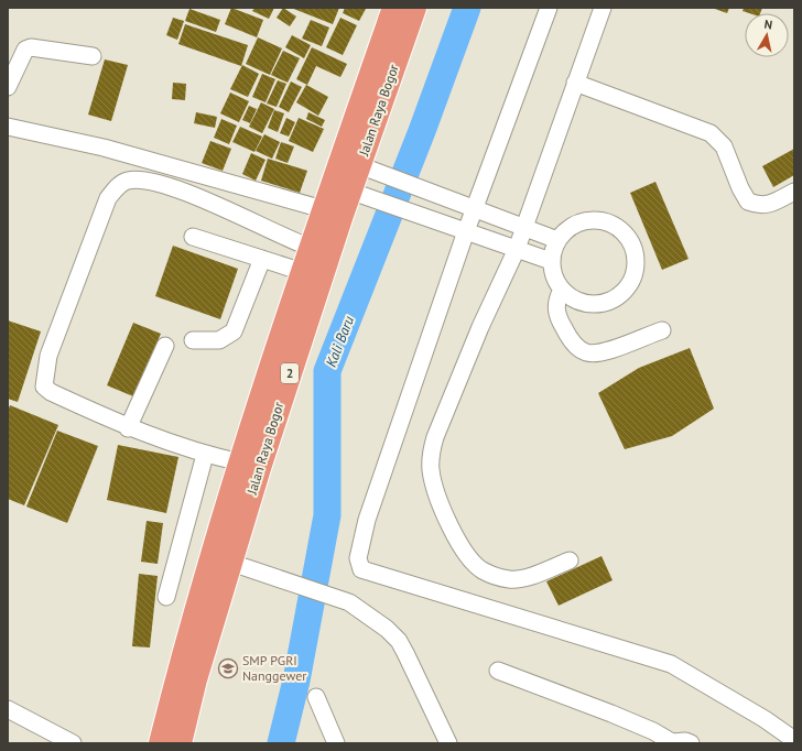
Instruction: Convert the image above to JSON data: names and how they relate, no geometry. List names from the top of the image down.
{
  "streets": {
    "highway": ["Jalan Raya Bogor", "2"]
  },
  "water": ["Kali Baru"],
  "places": {
    "school or university": ["SMP PGRI Nanggewer"]
  },
  "north": "top"
}
